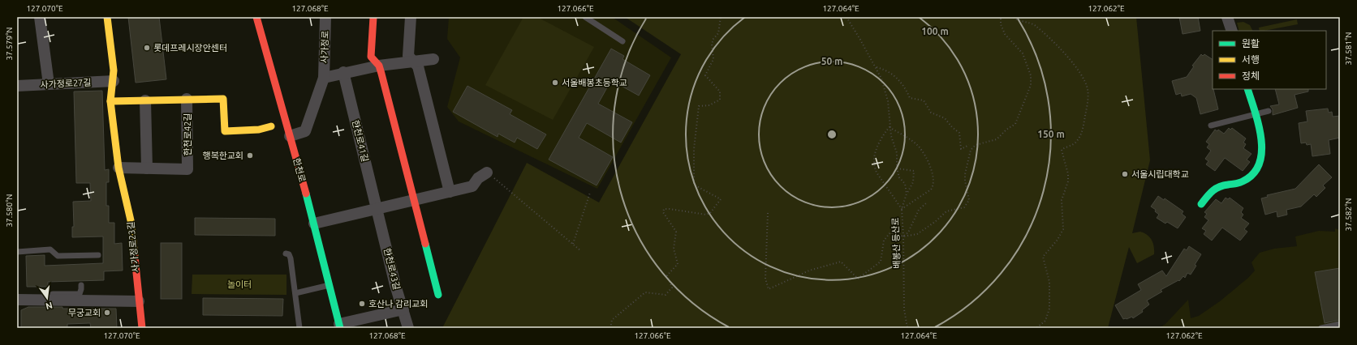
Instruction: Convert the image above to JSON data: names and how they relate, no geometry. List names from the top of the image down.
{
  "streets": {
    "street": [
      "사가정로",
      "사가정로27길",
      "한천로42길",
      "한천로41길",
      "한천로",
      "사가정로23길",
      "한천로43길"
    ],
    "path": ["배봉산 등산로"]
  },
  "crossings": [
    ["사가정로27길", "사가정로23길"],
    ["한천로41길", "한천로43길"],
    ["한천로", "한천로43길"]
  ],
  "parks": ["놀이터"],
  "places": [
    "롯데프레시장안센터",
    "서울배봉초등학교",
    "행복한교회",
    "서울시립대학교",
    "호산나 감리교회",
    "무궁교회"
  ],
  "legend": ["원활", "서행", "정체"],
  "north": "bottom",
  "coordinates": [
    "127.070°E",
    "127.068°E",
    "127.066°E",
    "127.064°E",
    "127.062°E",
    "37.579°N",
    "37.581°N",
    "37.580°N",
    "37.582°N"
  ],
  "rings": ["100 m", "50 m", "150 m"]
}
